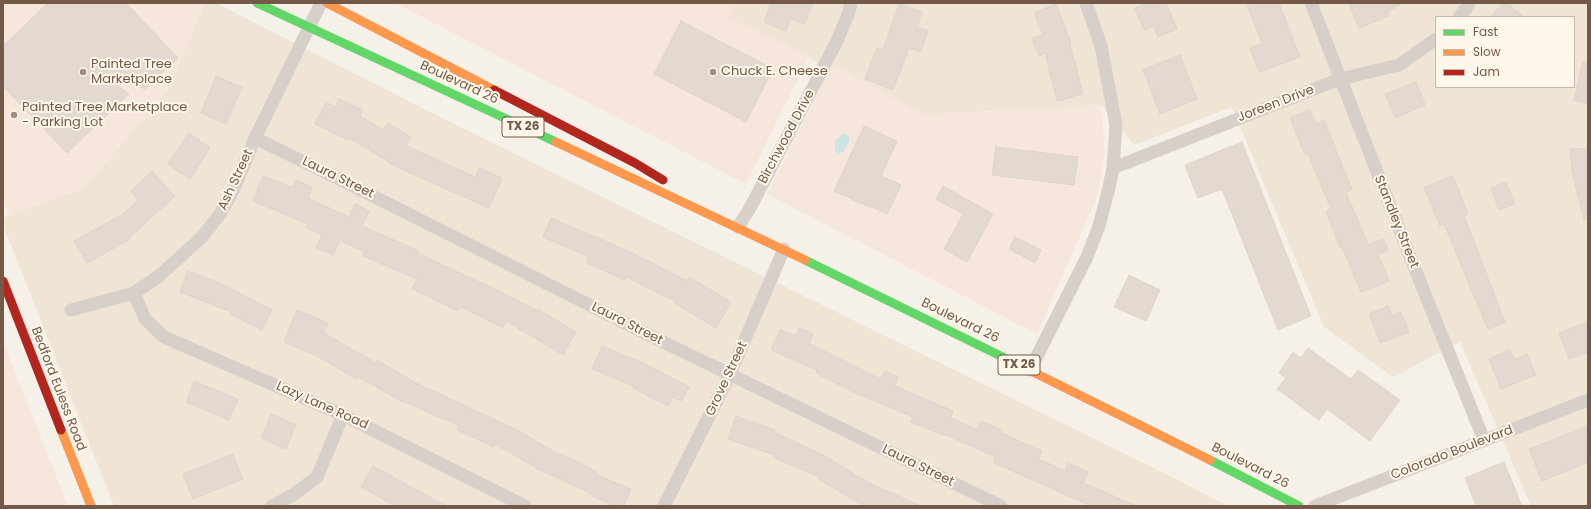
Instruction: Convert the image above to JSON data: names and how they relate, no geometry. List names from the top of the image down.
{
  "streets": {
    "main road": ["Boulevard 26", "TX 26", "Bedford Euless Road"],
    "street": [
      "Joreen Drive",
      "Birchwood Drive",
      "Laura Street",
      "Ash Street",
      "Standley Street",
      "Grove Street",
      "Lazy Lane Road",
      "Colorado Boulevard"
    ]
  },
  "crossings": [
    ["Boulevard 26", "Birchwood Drive"],
    ["Boulevard 26", "Ash Street"],
    ["Boulevard 26", "Grove Street"],
    ["Joreen Drive", "Standley Street"],
    ["Laura Street", "Ash Street"],
    ["Laura Street", "Grove Street"],
    ["Ash Street", "Lazy Lane Road"],
    ["Standley Street", "Colorado Boulevard"]
  ],
  "places": ["Painted Tree Marketplace", "Chuck E. Cheese", "Painted Tree Marketplace - Parking Lot"],
  "legend": ["Fast", "Slow", "Jam"]
}
